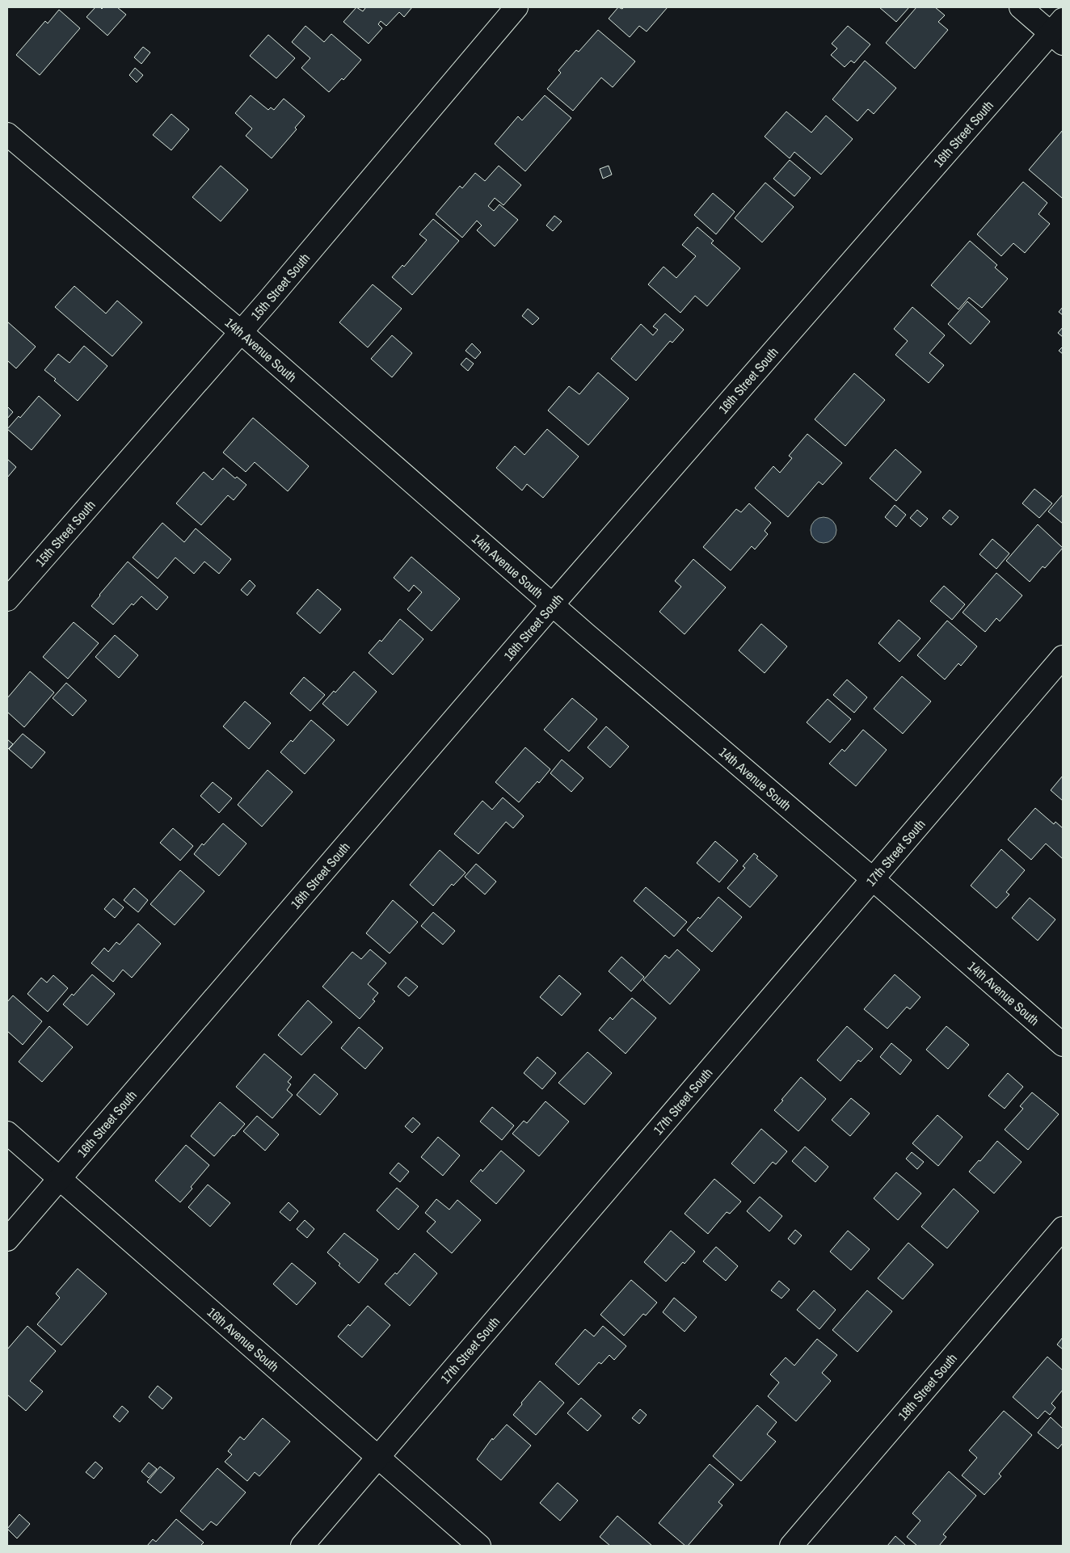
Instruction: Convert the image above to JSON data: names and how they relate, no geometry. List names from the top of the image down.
{
  "streets": {
    "street": [
      "16th Street South",
      "15th Street South",
      "14th Avenue South",
      "17th Street South",
      "16th Avenue South",
      "18th Street South"
    ]
  },
  "crossings": [
    ["16th Street South", "14th Avenue South"],
    ["16th Street South", "16th Avenue South"],
    ["15th Street South", "14th Avenue South"],
    ["14th Avenue South", "17th Street South"],
    ["17th Street South", "16th Avenue South"]
  ]
}
